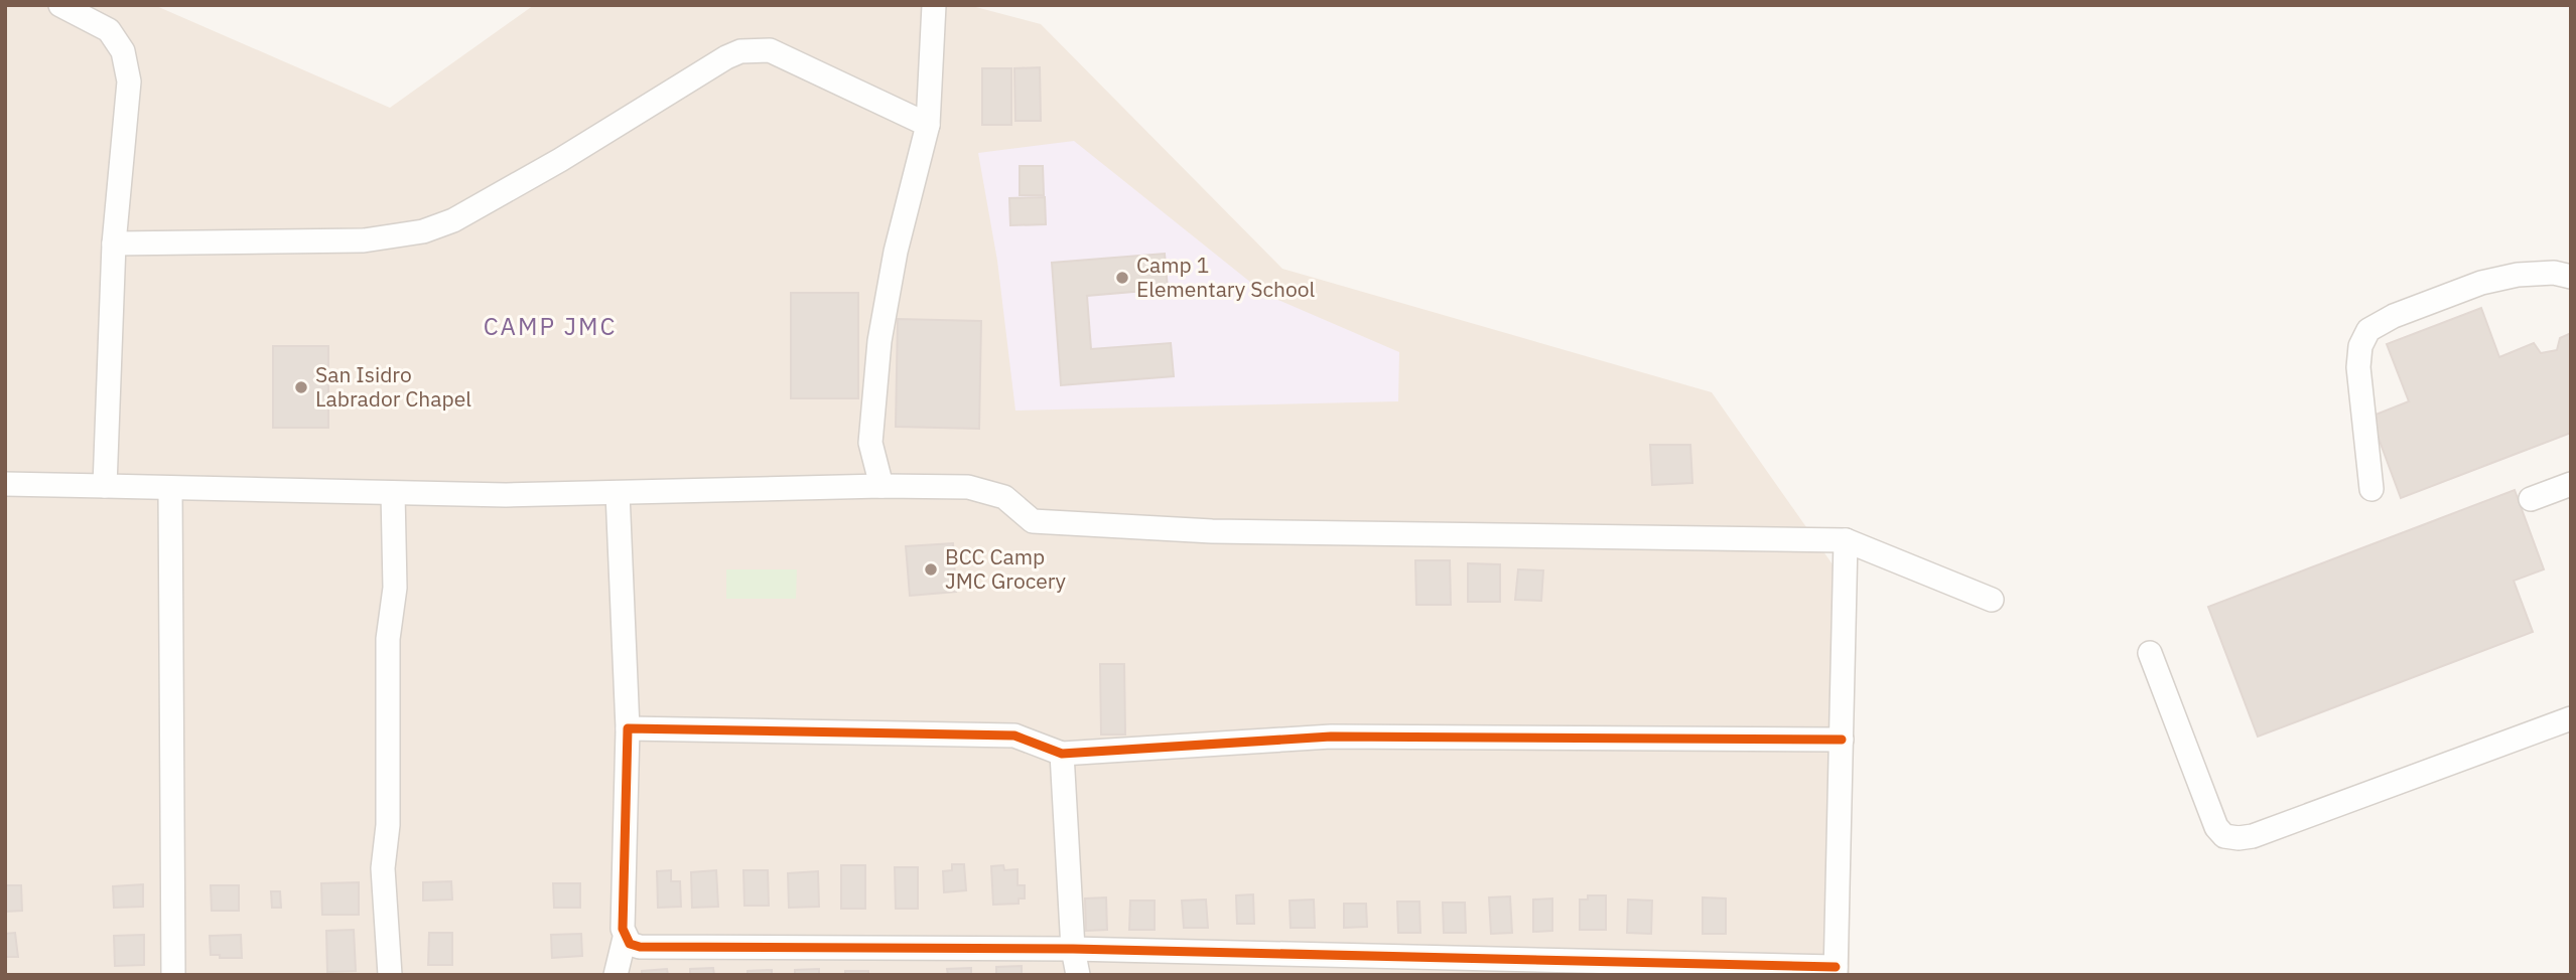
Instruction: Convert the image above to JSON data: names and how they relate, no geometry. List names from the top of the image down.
{
  "districts": ["CAMP JMC"],
  "places": ["Camp 1 Elementary School", "San Isidro Labrador Chapel", "BCC Camp JMC Grocery"]
}
